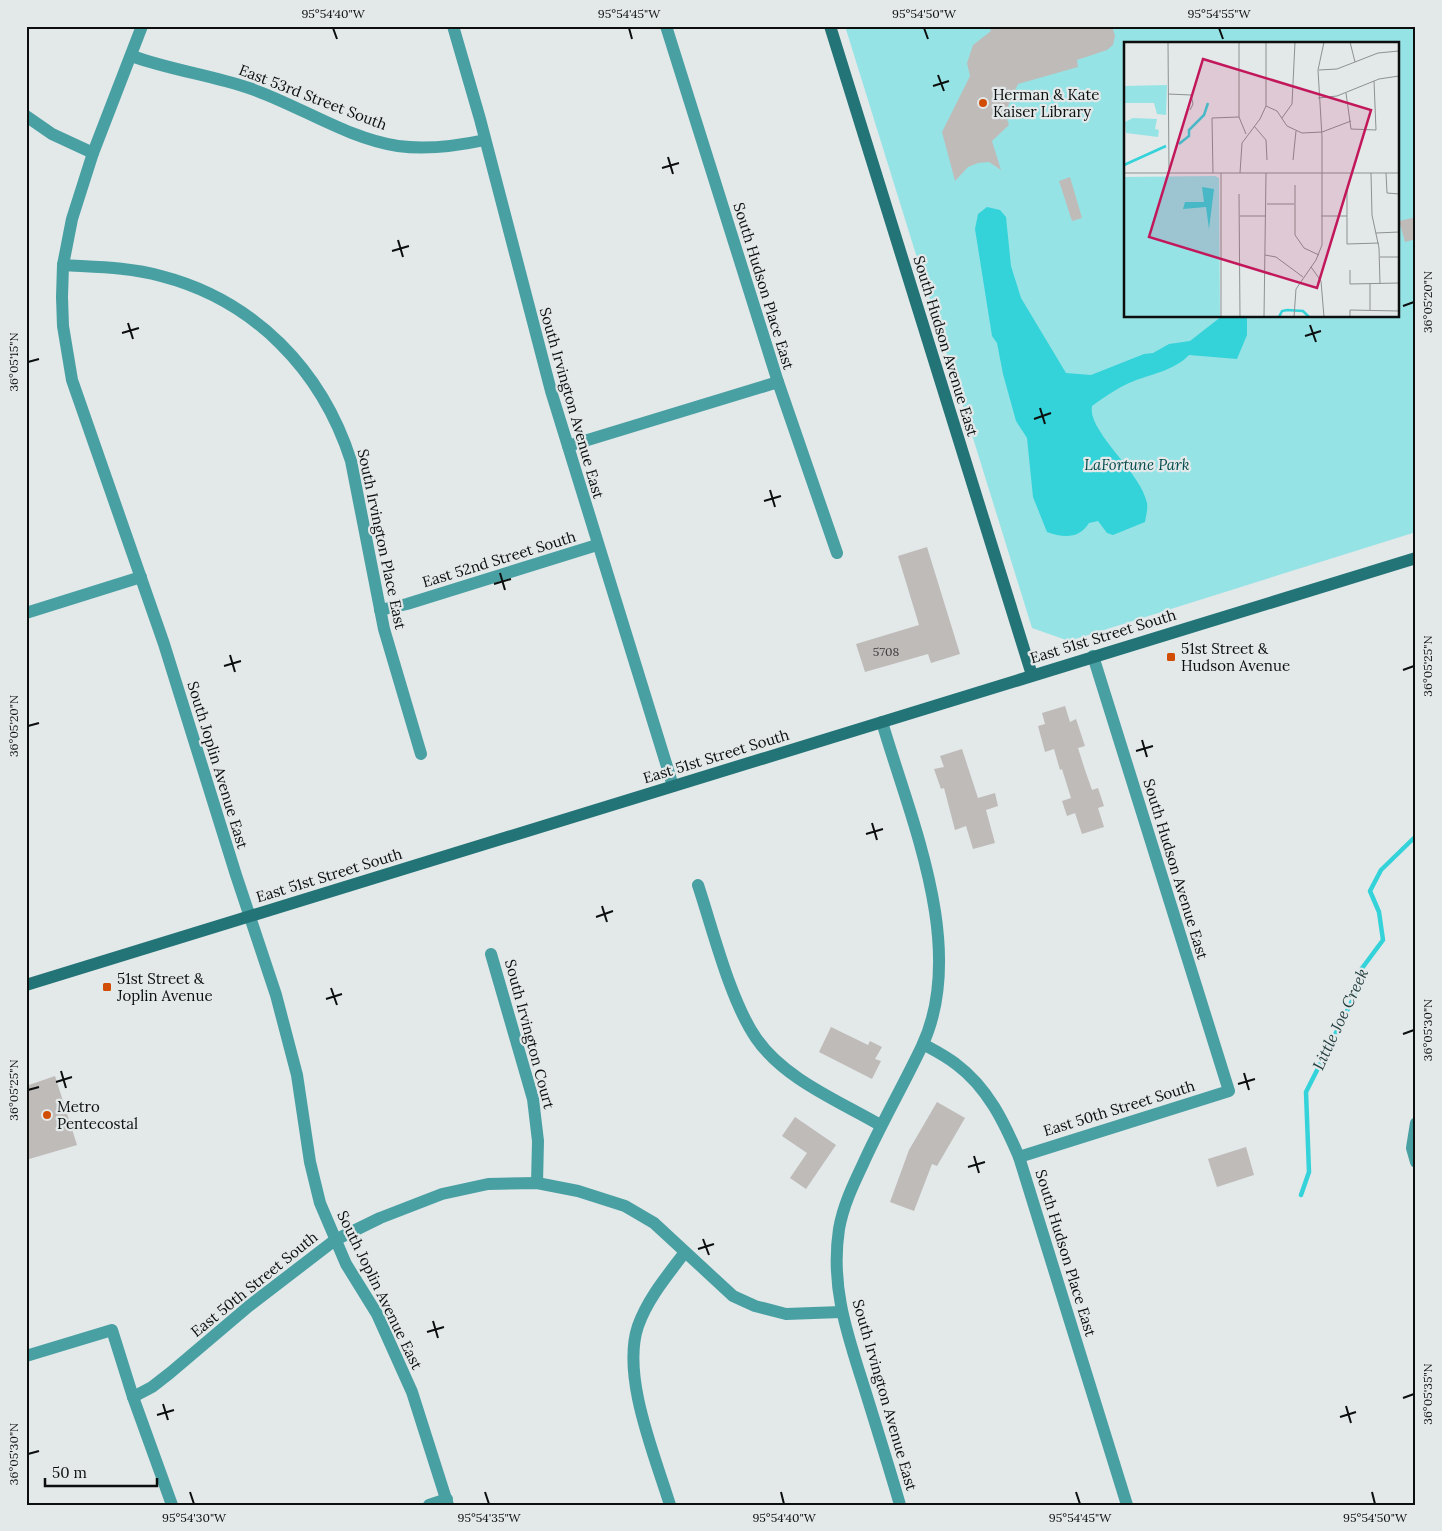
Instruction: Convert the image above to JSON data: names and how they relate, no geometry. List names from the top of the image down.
{
  "streets": {
    "main road": ["South Hudson Avenue East", "East 51st Street South"],
    "street": [
      "East 53rd Street South",
      "South Hudson Place East",
      "South Irvington Avenue East",
      "South Irvington Place East",
      "East 52nd Street South",
      "South Joplin Avenue East",
      "South Irvington Court",
      "East 50th Street South"
    ]
  },
  "crossings": [
    ["East 53rd Street South", "South Irvington Avenue East"],
    ["East 53rd Street South", "South Joplin Avenue East"],
    ["South Hudson Place East", "South Irvington Avenue East"],
    ["South Hudson Place East", "East 50th Street South"],
    ["South Hudson Avenue East", "East 51st Street South"],
    ["South Hudson Avenue East", "East 50th Street South"],
    ["South Irvington Avenue East", "East 52nd Street South"],
    ["South Irvington Avenue East", "East 51st Street South"],
    ["South Irvington Avenue East", "East 50th Street South"],
    ["South Irvington Place East", "East 52nd Street South"],
    ["South Irvington Place East", "South Joplin Avenue East"],
    ["East 51st Street South", "South Joplin Avenue East"],
    ["South Joplin Avenue East", "East 50th Street South"],
    ["South Irvington Court", "East 50th Street South"]
  ],
  "water": ["Little Joe Creek"],
  "parks": ["LaFortune Park"],
  "places": {
    "other": ["Herman & Kate Kaiser Library", "Metro Pentecostal"],
    "transit": ["51st Street & Hudson Avenue", "51st Street & Joplin Avenue"]
  },
  "house_numbers": ["5708"],
  "scale_bar": "50 m",
  "coordinates": [
    "95°54'40\"W",
    "95°54'45\"W",
    "95°54'50\"W",
    "95°54'55\"W",
    "36°05'20\"N",
    "36°05'15\"N",
    "36°05'25\"N",
    "36°05'30\"N",
    "36°05'35\"N",
    "95°54'30\"W",
    "95°54'35\"W"
  ]
}
